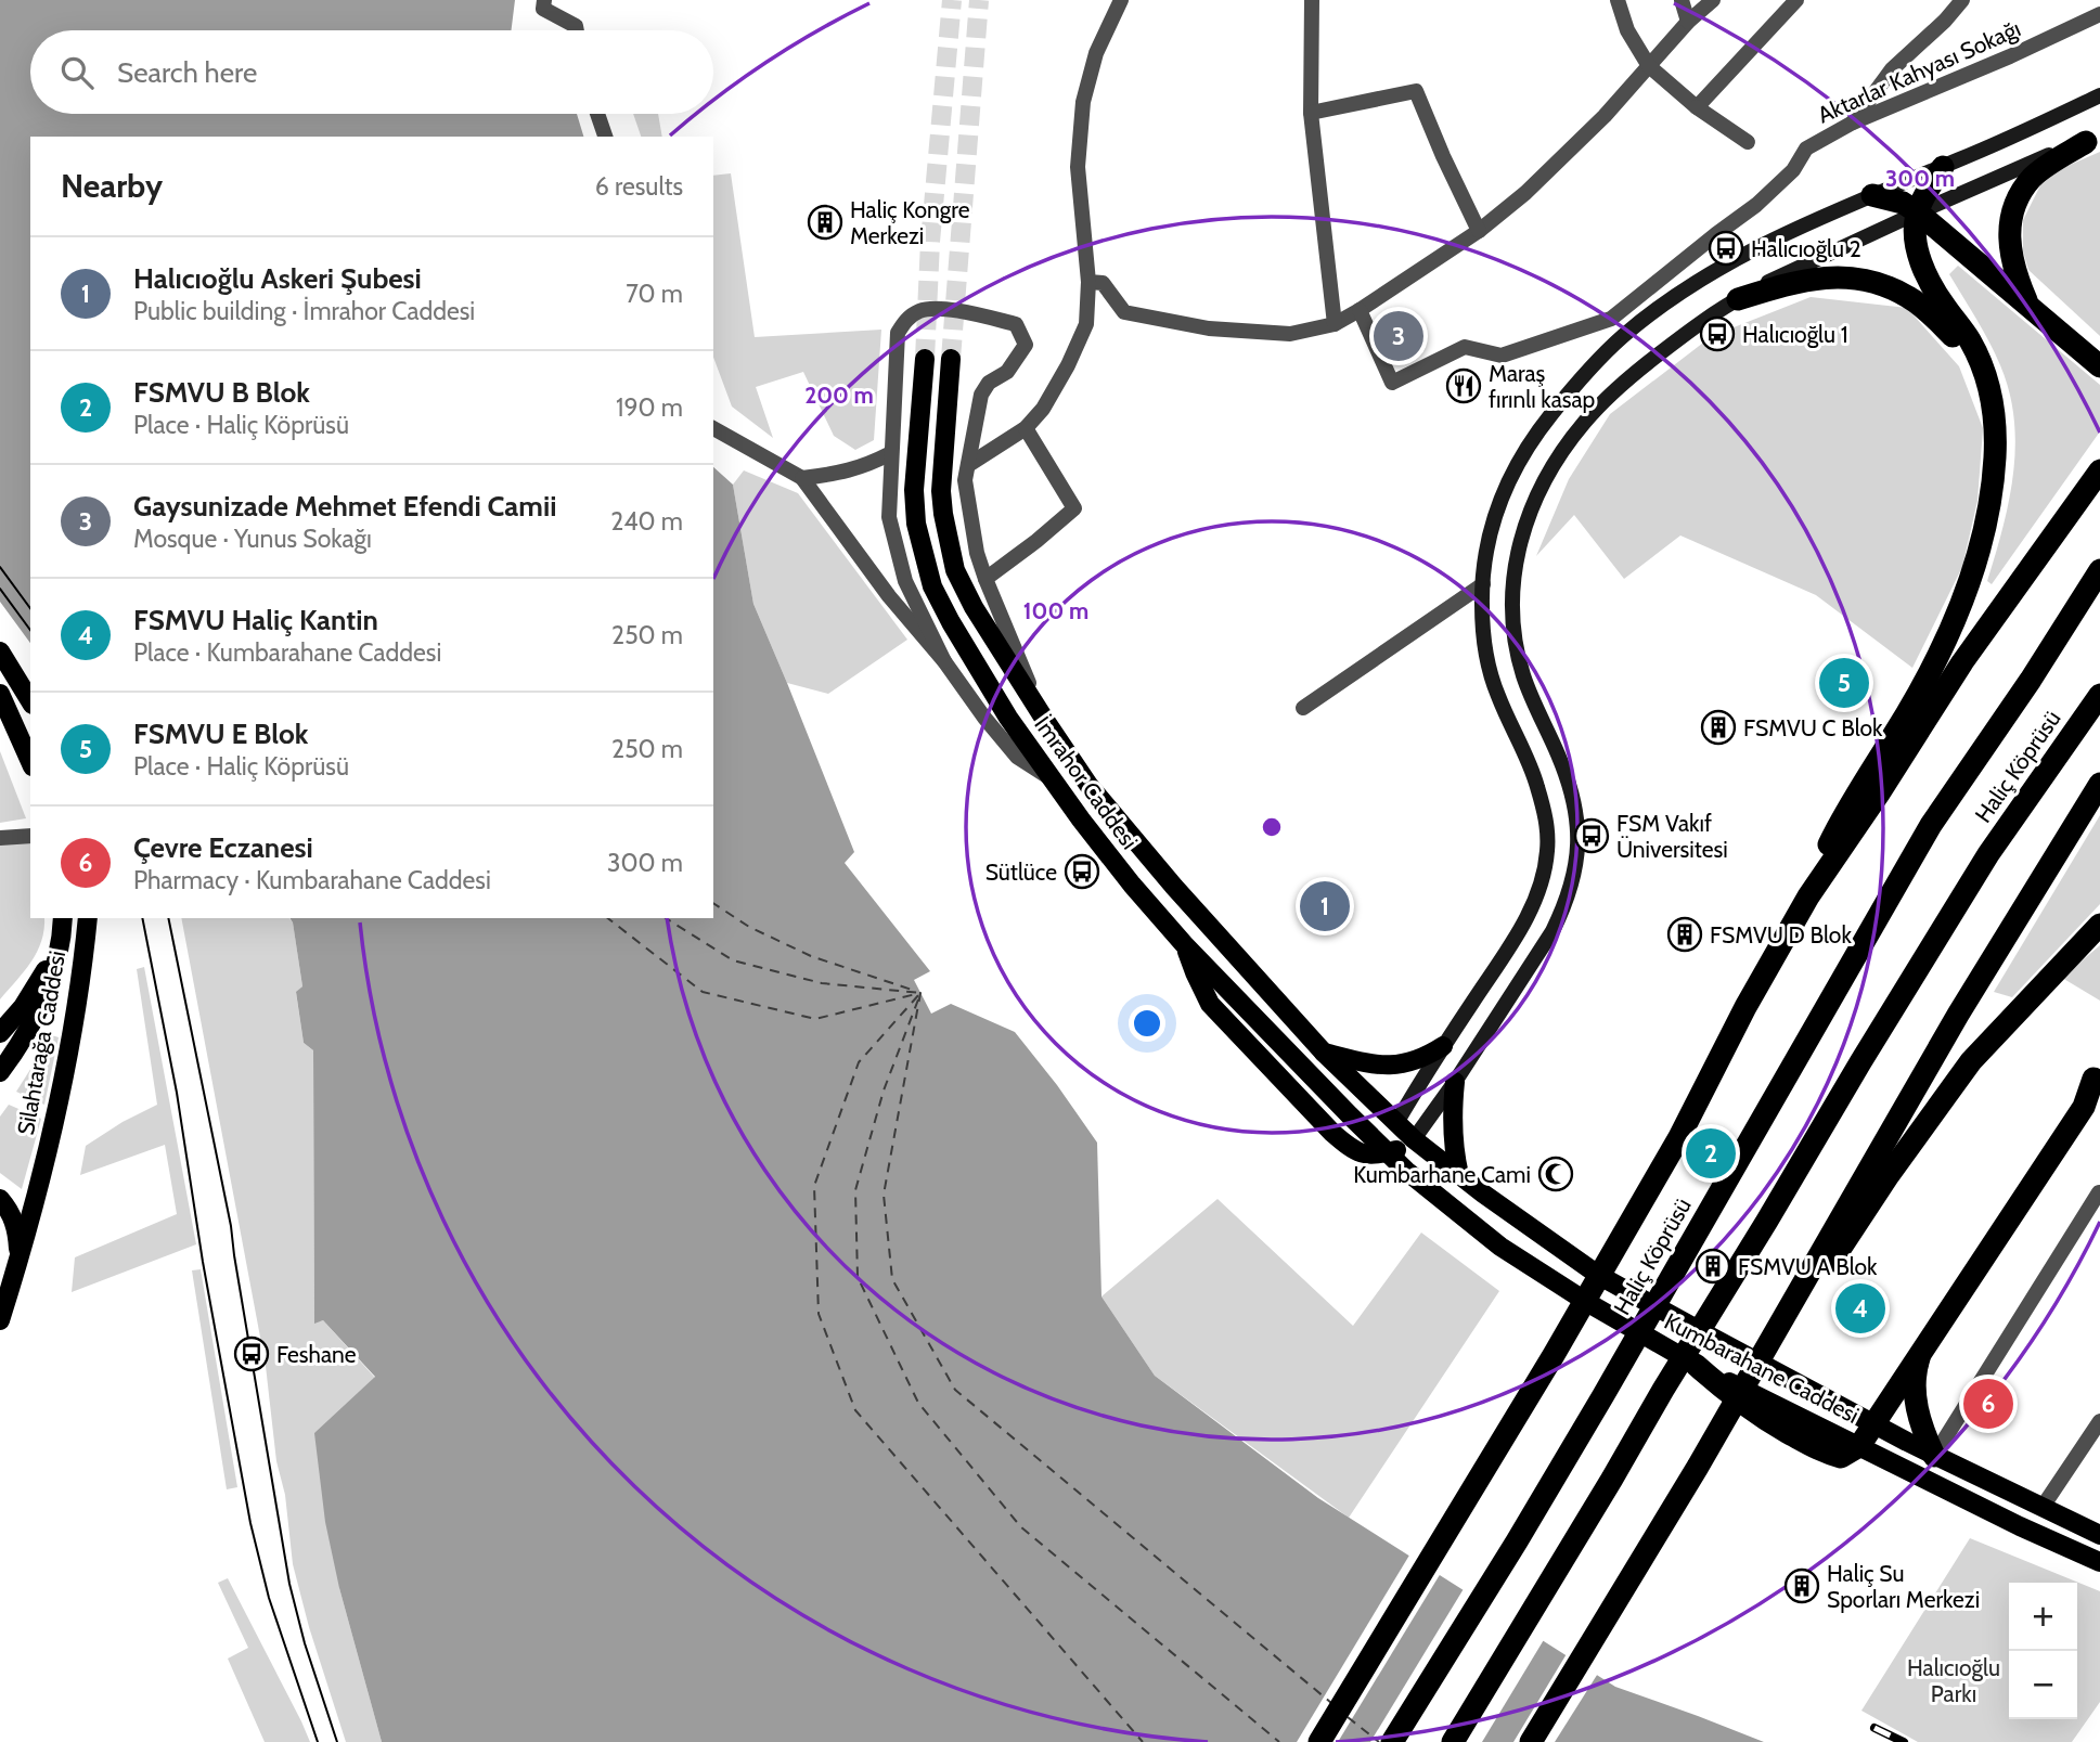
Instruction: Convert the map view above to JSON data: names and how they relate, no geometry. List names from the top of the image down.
{
  "streets": {
    "highway": ["Haliç Köprüsü"],
    "main road": ["İmrahor Caddesi", "Silahtarağa Caddesi", "Kumbarahane Caddesi"],
    "street": ["Aktarlar Kahyası Sokağı"]
  },
  "crossings": [
    ["İmrahor Caddesi", "Kumbarahane Caddesi"]
  ],
  "parks": ["Halıcıoğlu Parkı"],
  "places": {
    "building": [
      "Haliç Kongre Merkezi",
      "FSMVU C Blok",
      "FSMVU D Blok",
      "FSMVU A Blok",
      "Haliç Su Sporları Merkezi"
    ],
    "bus stop": [
      "Halıcıoğlu 2",
      "Halıcıoğlu 1",
      "FSM Vakıf Üniversitesi",
      "Sütlüce",
      "Feshane"
    ],
    "restaurant": ["Maraş fırınlı kasap"],
    "mosque": ["Kumbarhane Cami"]
  },
  "page": {
    "search": "Search here",
    "heading": ["Nearby", "6 results"],
    "list": [
      {
        "mark": "1",
        "name": "Halıcıoğlu Askeri Şubesi",
        "note": "Public building · İmrahor Caddesi",
        "value": "70 m"
      },
      {
        "mark": "2",
        "name": "FSMVU B Blok",
        "note": "Place · Haliç Köprüsü",
        "value": "190 m"
      },
      {
        "mark": "3",
        "name": "Gaysunizade Mehmet Efendi Camii",
        "note": "Mosque · Yunus Sokağı",
        "value": "240 m"
      },
      {
        "mark": "4",
        "name": "FSMVU Haliç Kantin",
        "note": "Place · Kumbarahane Caddesi",
        "value": "250 m"
      },
      {
        "mark": "5",
        "name": "FSMVU E Blok",
        "note": "Place · Haliç Köprüsü",
        "value": "250 m"
      },
      {
        "mark": "6",
        "name": "Çevre Eczanesi",
        "note": "Pharmacy · Kumbarahane Caddesi",
        "value": "300 m"
      }
    ],
    "pins": [
      "3",
      "5",
      "1",
      "2",
      "4",
      "6"
    ],
    "map_buttons": ["+", "−"]
  },
  "rings": ["300 m", "200 m", "100 m"]
}
